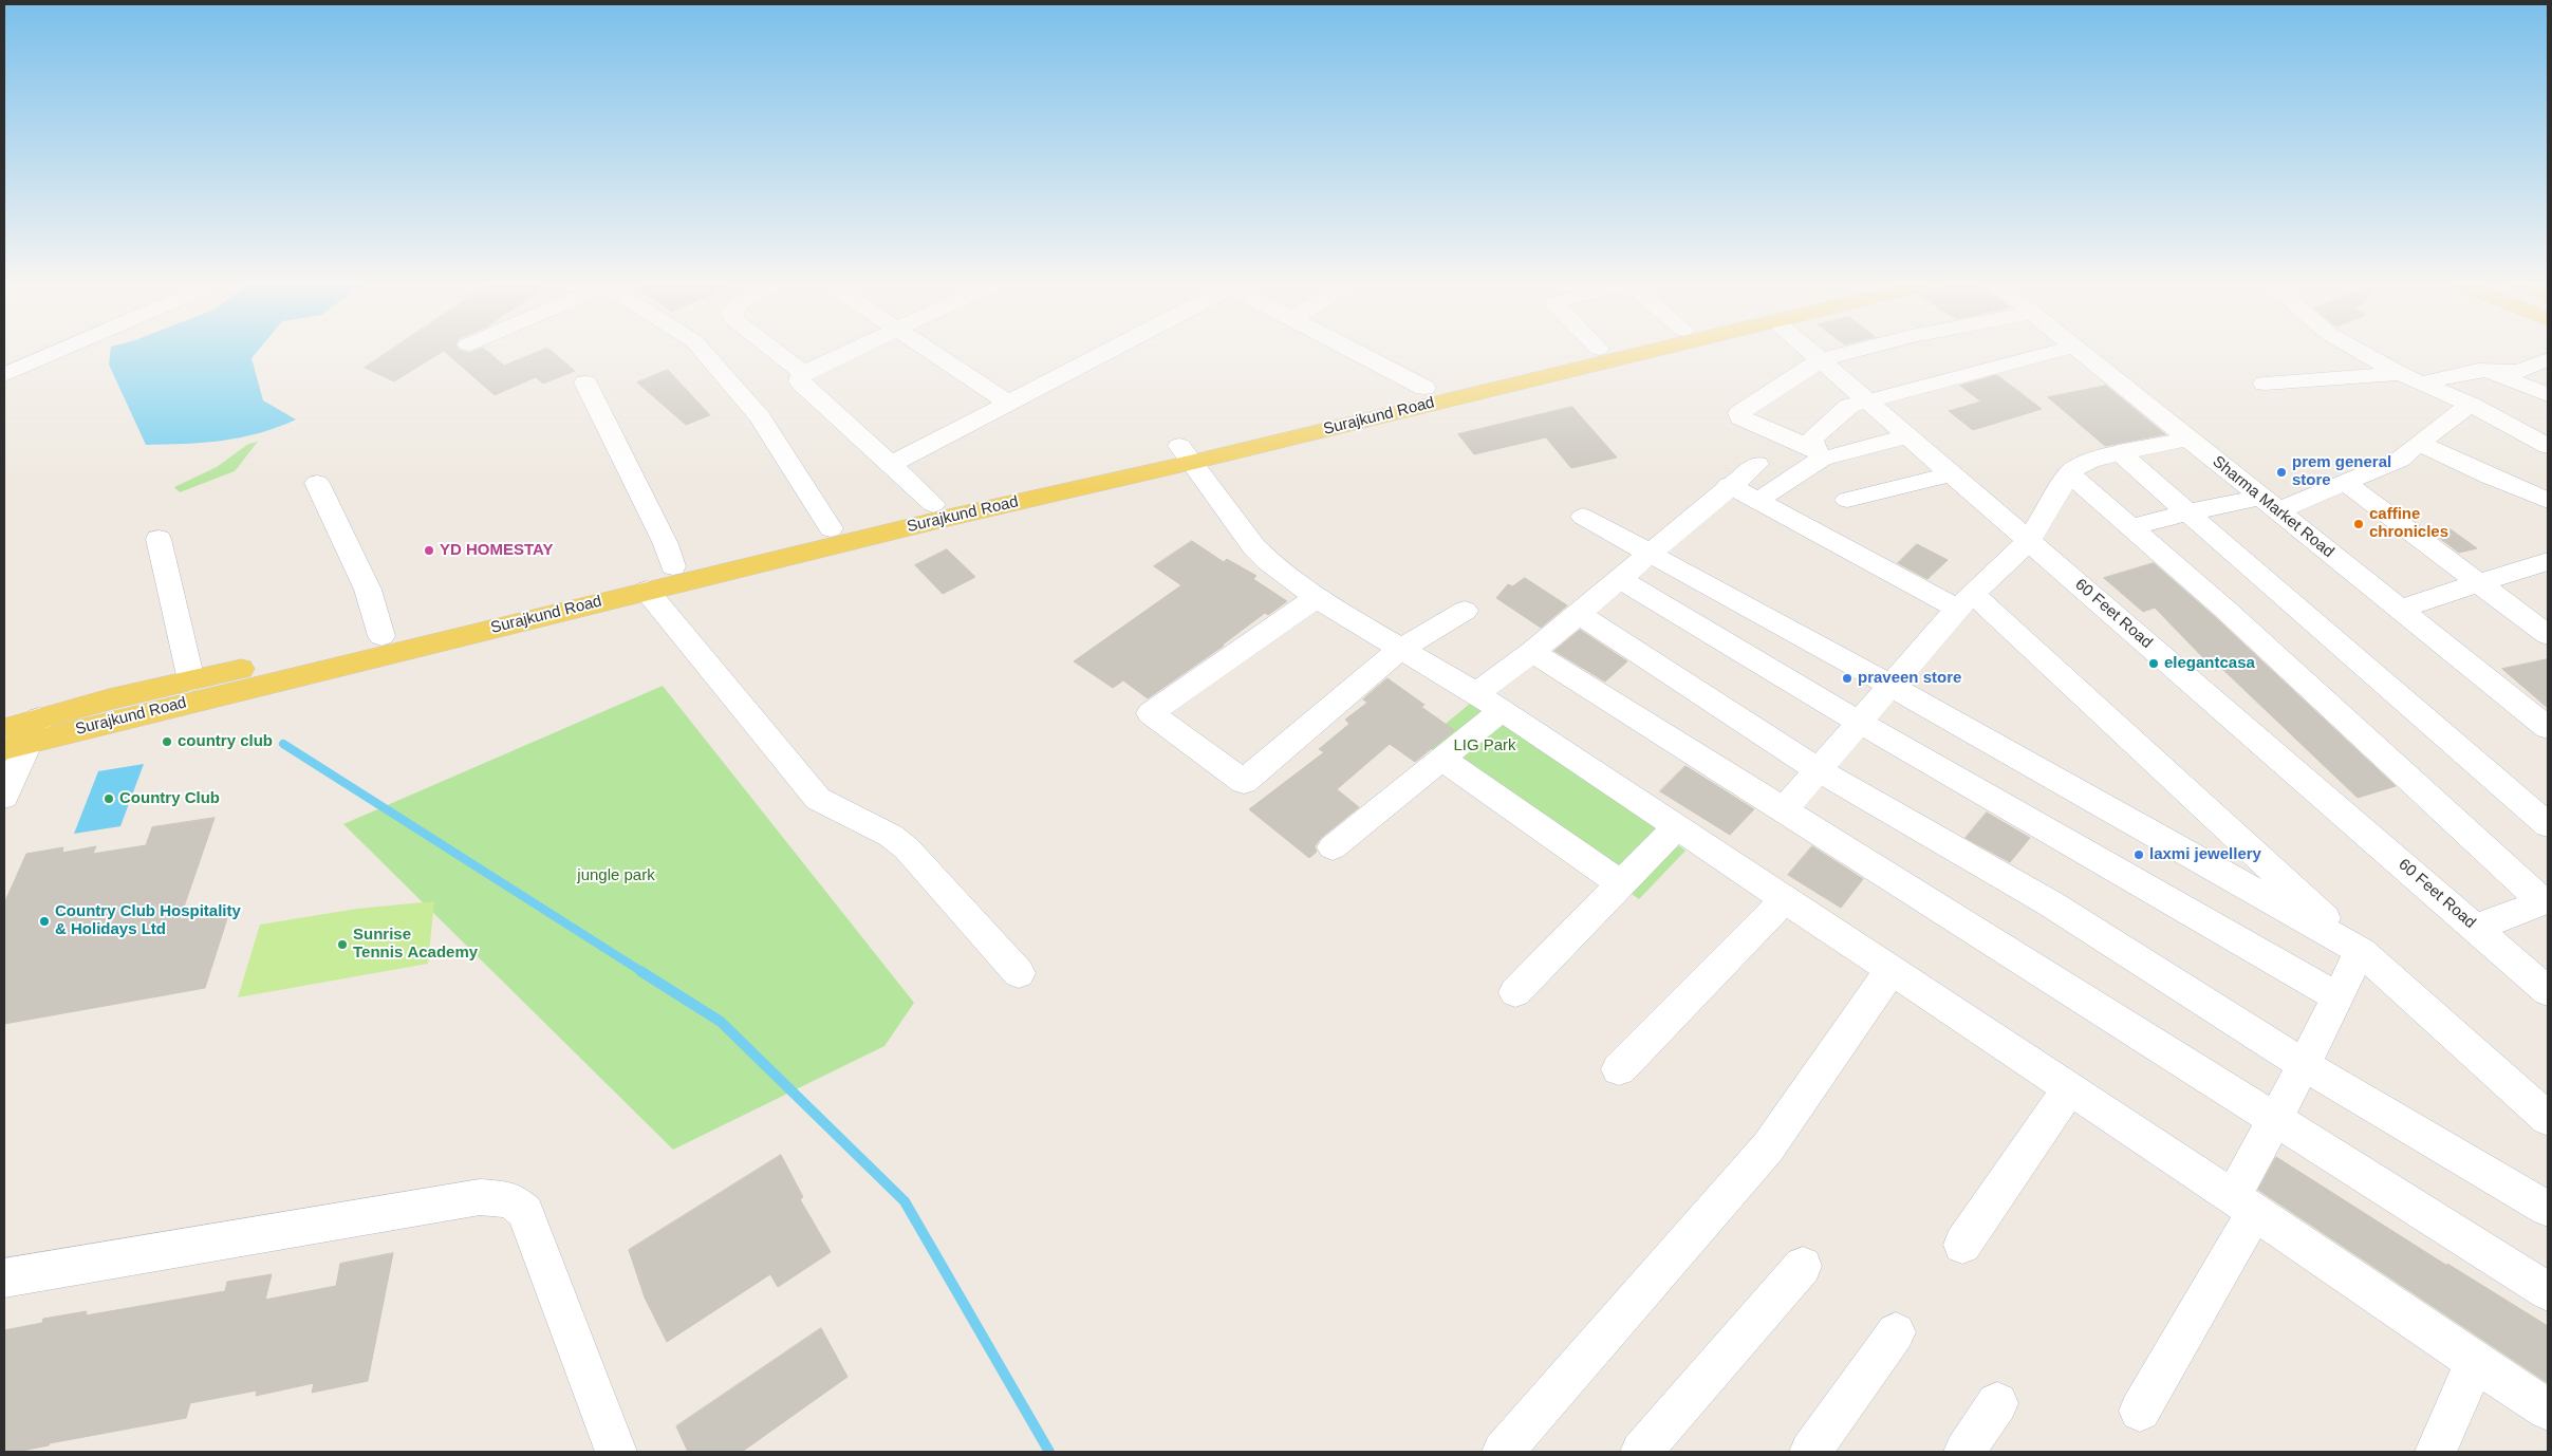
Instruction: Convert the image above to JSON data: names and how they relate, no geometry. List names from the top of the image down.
{
  "streets": {
    "main road": ["Surajkund Road"],
    "street": ["Sharma Market Road", "60 Feet Road"]
  },
  "parks": ["LIG Park", "jungle park"],
  "places": [
    "prem general store",
    "caffine chronicles",
    "YD HOMESTAY",
    "elegantcasa",
    "praveen store",
    "country club",
    "Country Club",
    "laxmi jewellery",
    "Country Club Hospitality & Holidays Ltd",
    "Sunrise Tennis Academy"
  ]
}
